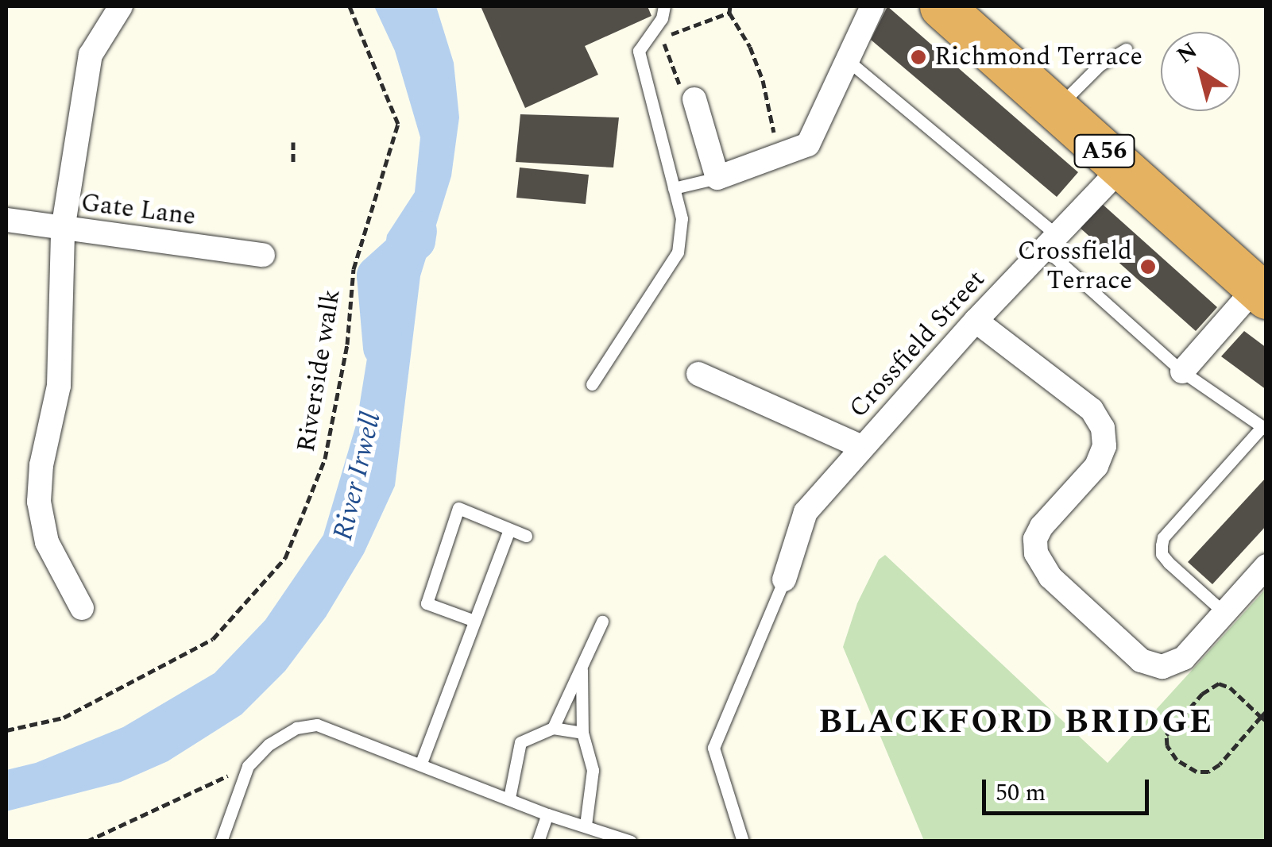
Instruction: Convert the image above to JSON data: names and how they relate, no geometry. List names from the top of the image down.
{
  "streets": {
    "highway": ["A56"],
    "street": ["Gate Lane", "Crossfield Street"],
    "path": ["Riverside walk"]
  },
  "crossings": [
    ["A56", "Crossfield Street"]
  ],
  "districts": ["BLACKFORD BRIDGE"],
  "water": ["River Irwell"],
  "places": ["Richmond Terrace", "Crossfield Terrace"],
  "scale_bar": "50 m",
  "north": "top left"
}
